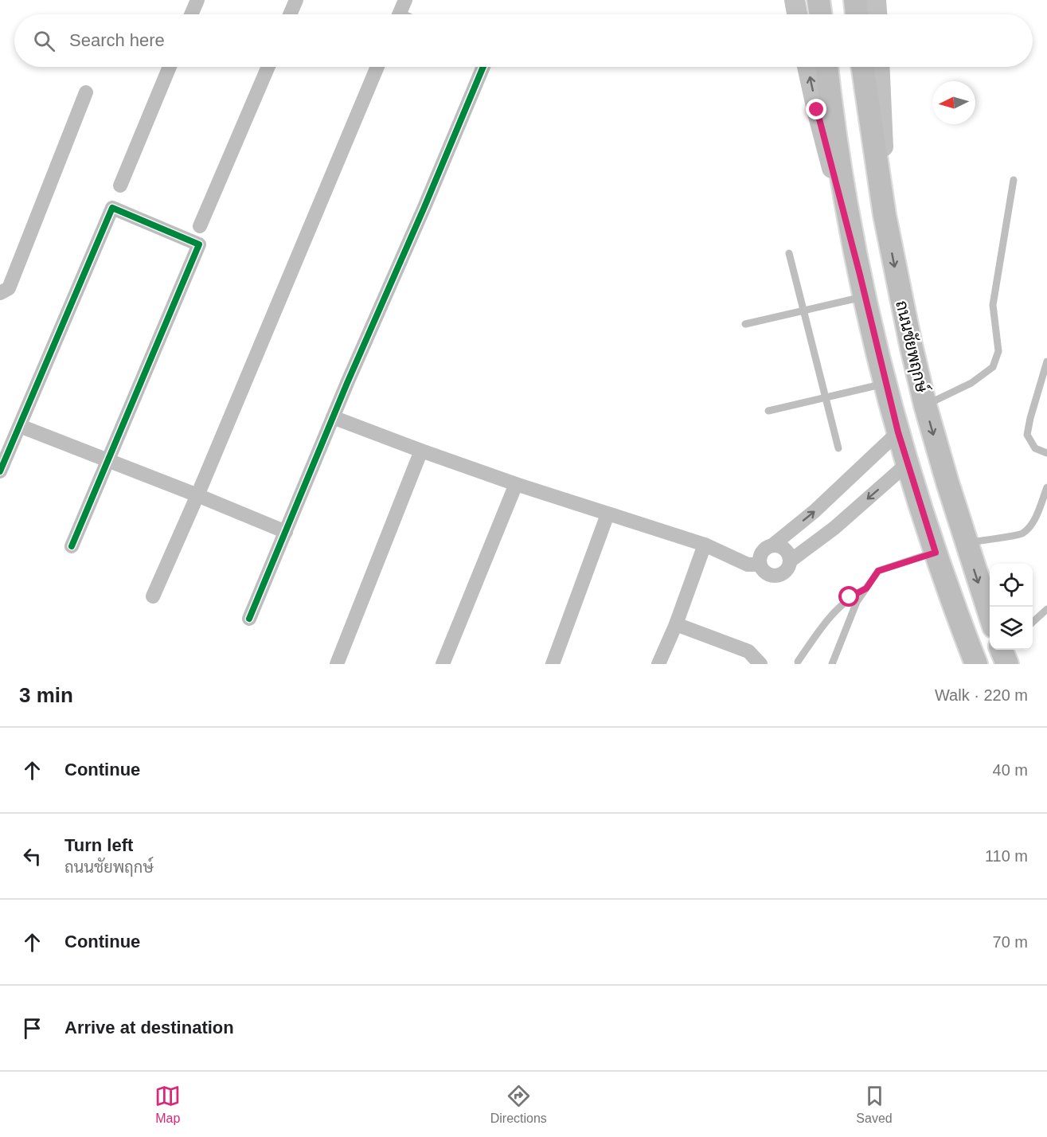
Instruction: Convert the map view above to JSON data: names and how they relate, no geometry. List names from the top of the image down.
{
  "streets": {
    "main road": ["ถนนชัยพฤกษ์"]
  },
  "north": "left",
  "page": {
    "search": "Search here",
    "heading": ["3 min", "Walk · 220 m"],
    "list": [
      ["Continue", "40 m"],
      ["Turn left", "ถนนชัยพฤกษ์", "110 m"],
      ["Continue", "70 m"],
      "Arrive at destination"
    ],
    "nav": ["Map", "Directions", "Saved"]
  }
}
